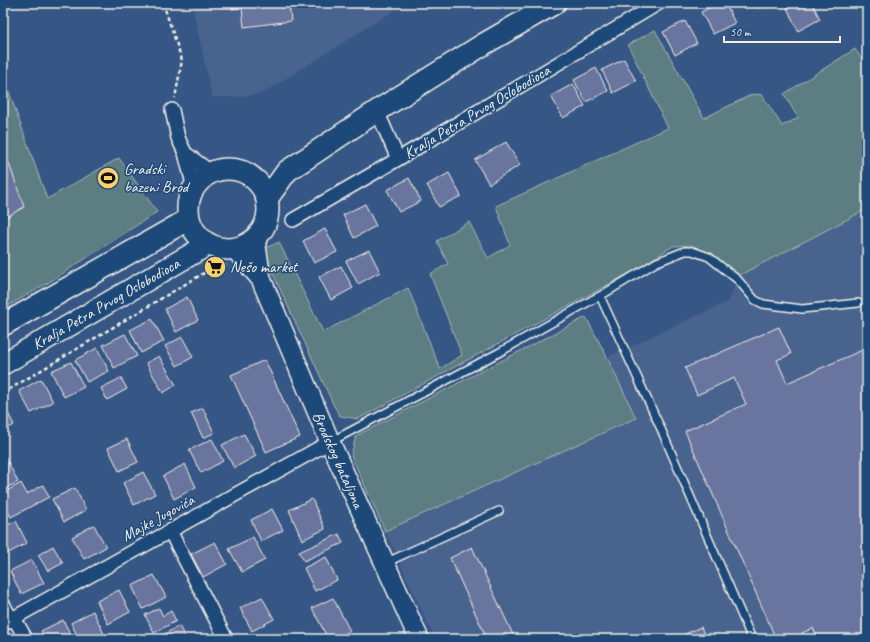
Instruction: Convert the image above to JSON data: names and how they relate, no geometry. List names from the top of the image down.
{
  "streets": {
    "main road": ["Kralja Petra Prvog Oslobodioca"],
    "street": ["Brodskog bataljona", "Majke Jugovića"]
  },
  "crossings": [
    ["Kralja Petra Prvog Oslobodioca", "Brodskog bataljona"],
    ["Brodskog bataljona", "Majke Jugovića"]
  ],
  "places": {
    "sports": ["Gradski bazeni Brod"],
    "supermarket": ["Nešo market"]
  },
  "scale_bar": "50 m"
}
